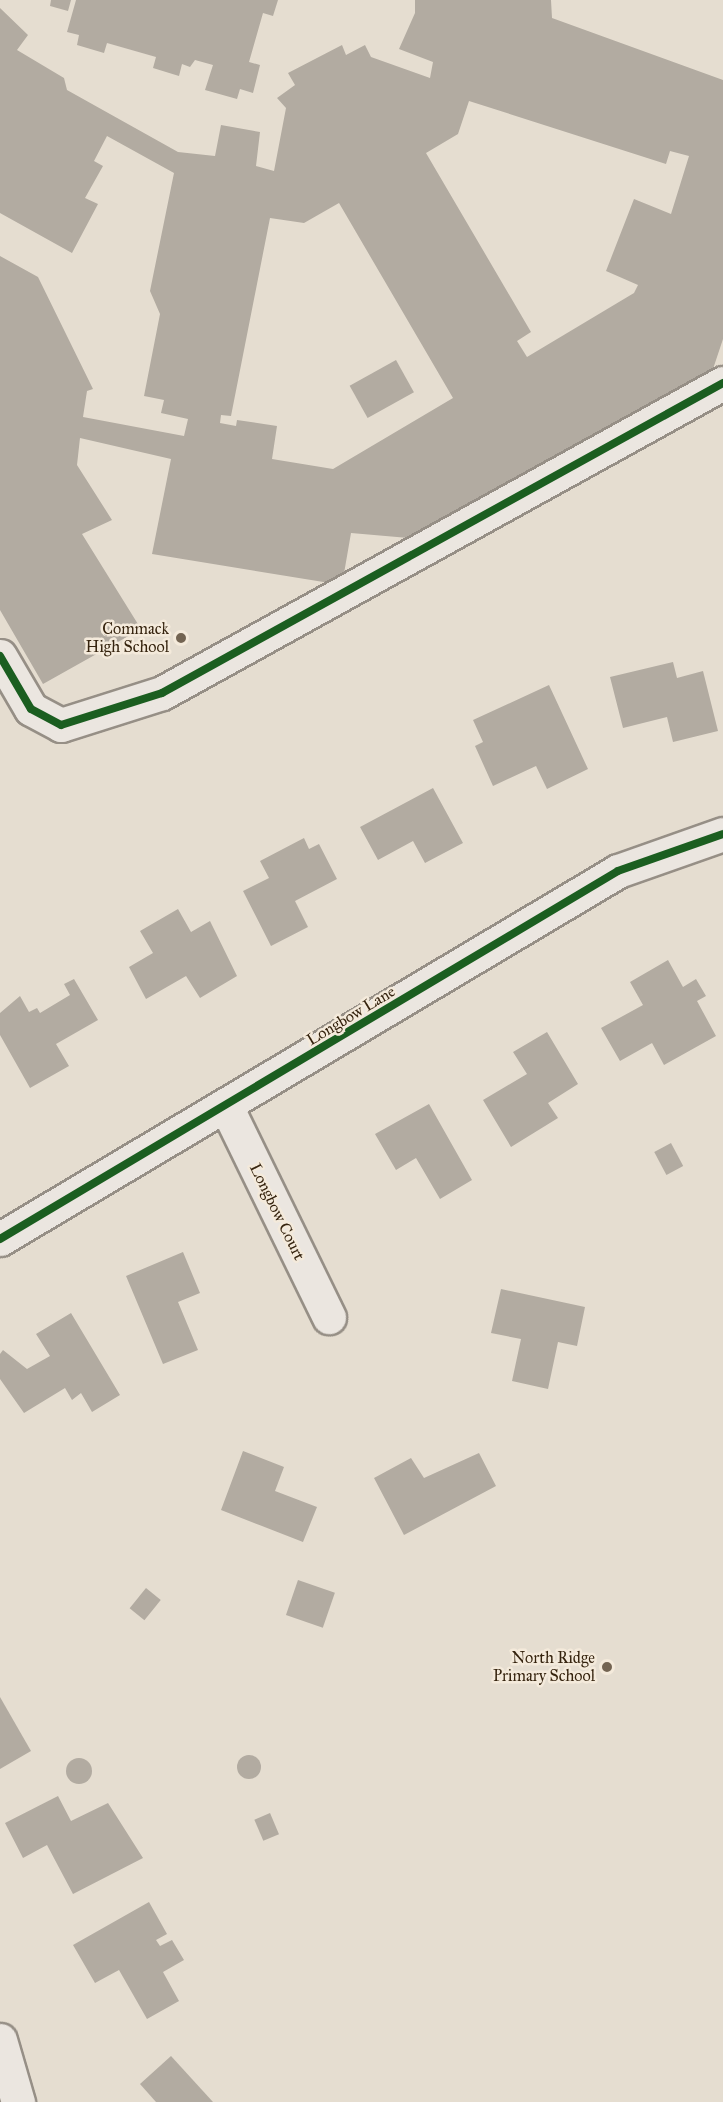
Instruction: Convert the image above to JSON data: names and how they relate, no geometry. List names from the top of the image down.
{
  "streets": {
    "street": ["Longbow Lane", "Longbow Court"]
  },
  "crossings": [
    ["Longbow Lane", "Longbow Court"]
  ],
  "places": ["Commack High School", "North Ridge Primary School"]
}
